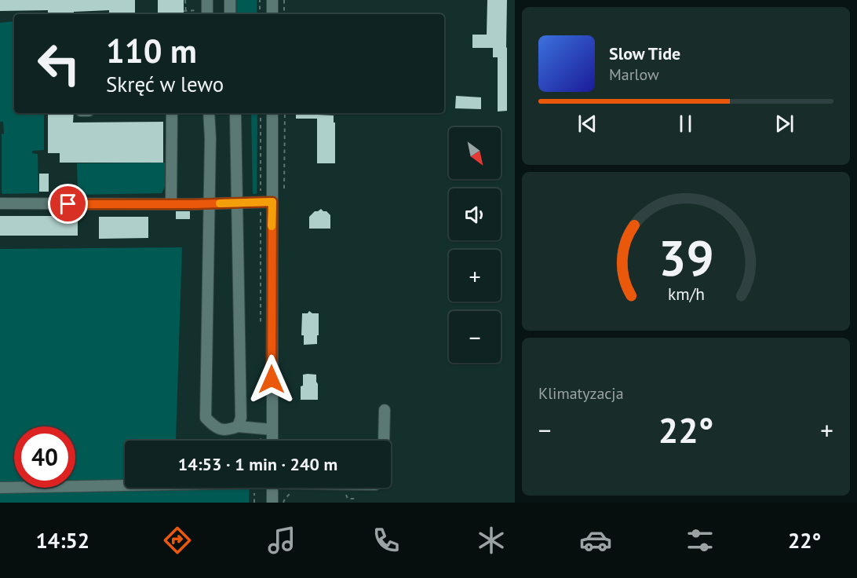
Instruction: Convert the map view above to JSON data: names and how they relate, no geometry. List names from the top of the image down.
{
  "north": "bottom right",
  "page": {
    "turn": ["110 m", "Skręć w lewo"],
    "song": ["Slow Tide", "Marlow"],
    "map_buttons": ["+", "−"],
    "tile": "Klimatyzacja",
    "heat": ["−", "22°", "+"],
    "limit": "40",
    "trip": "14:53 · 1 min · 240 m",
    "tabs": ["14:52", "22°"],
    "gauge": ["39", "km/h"]
  }
}
